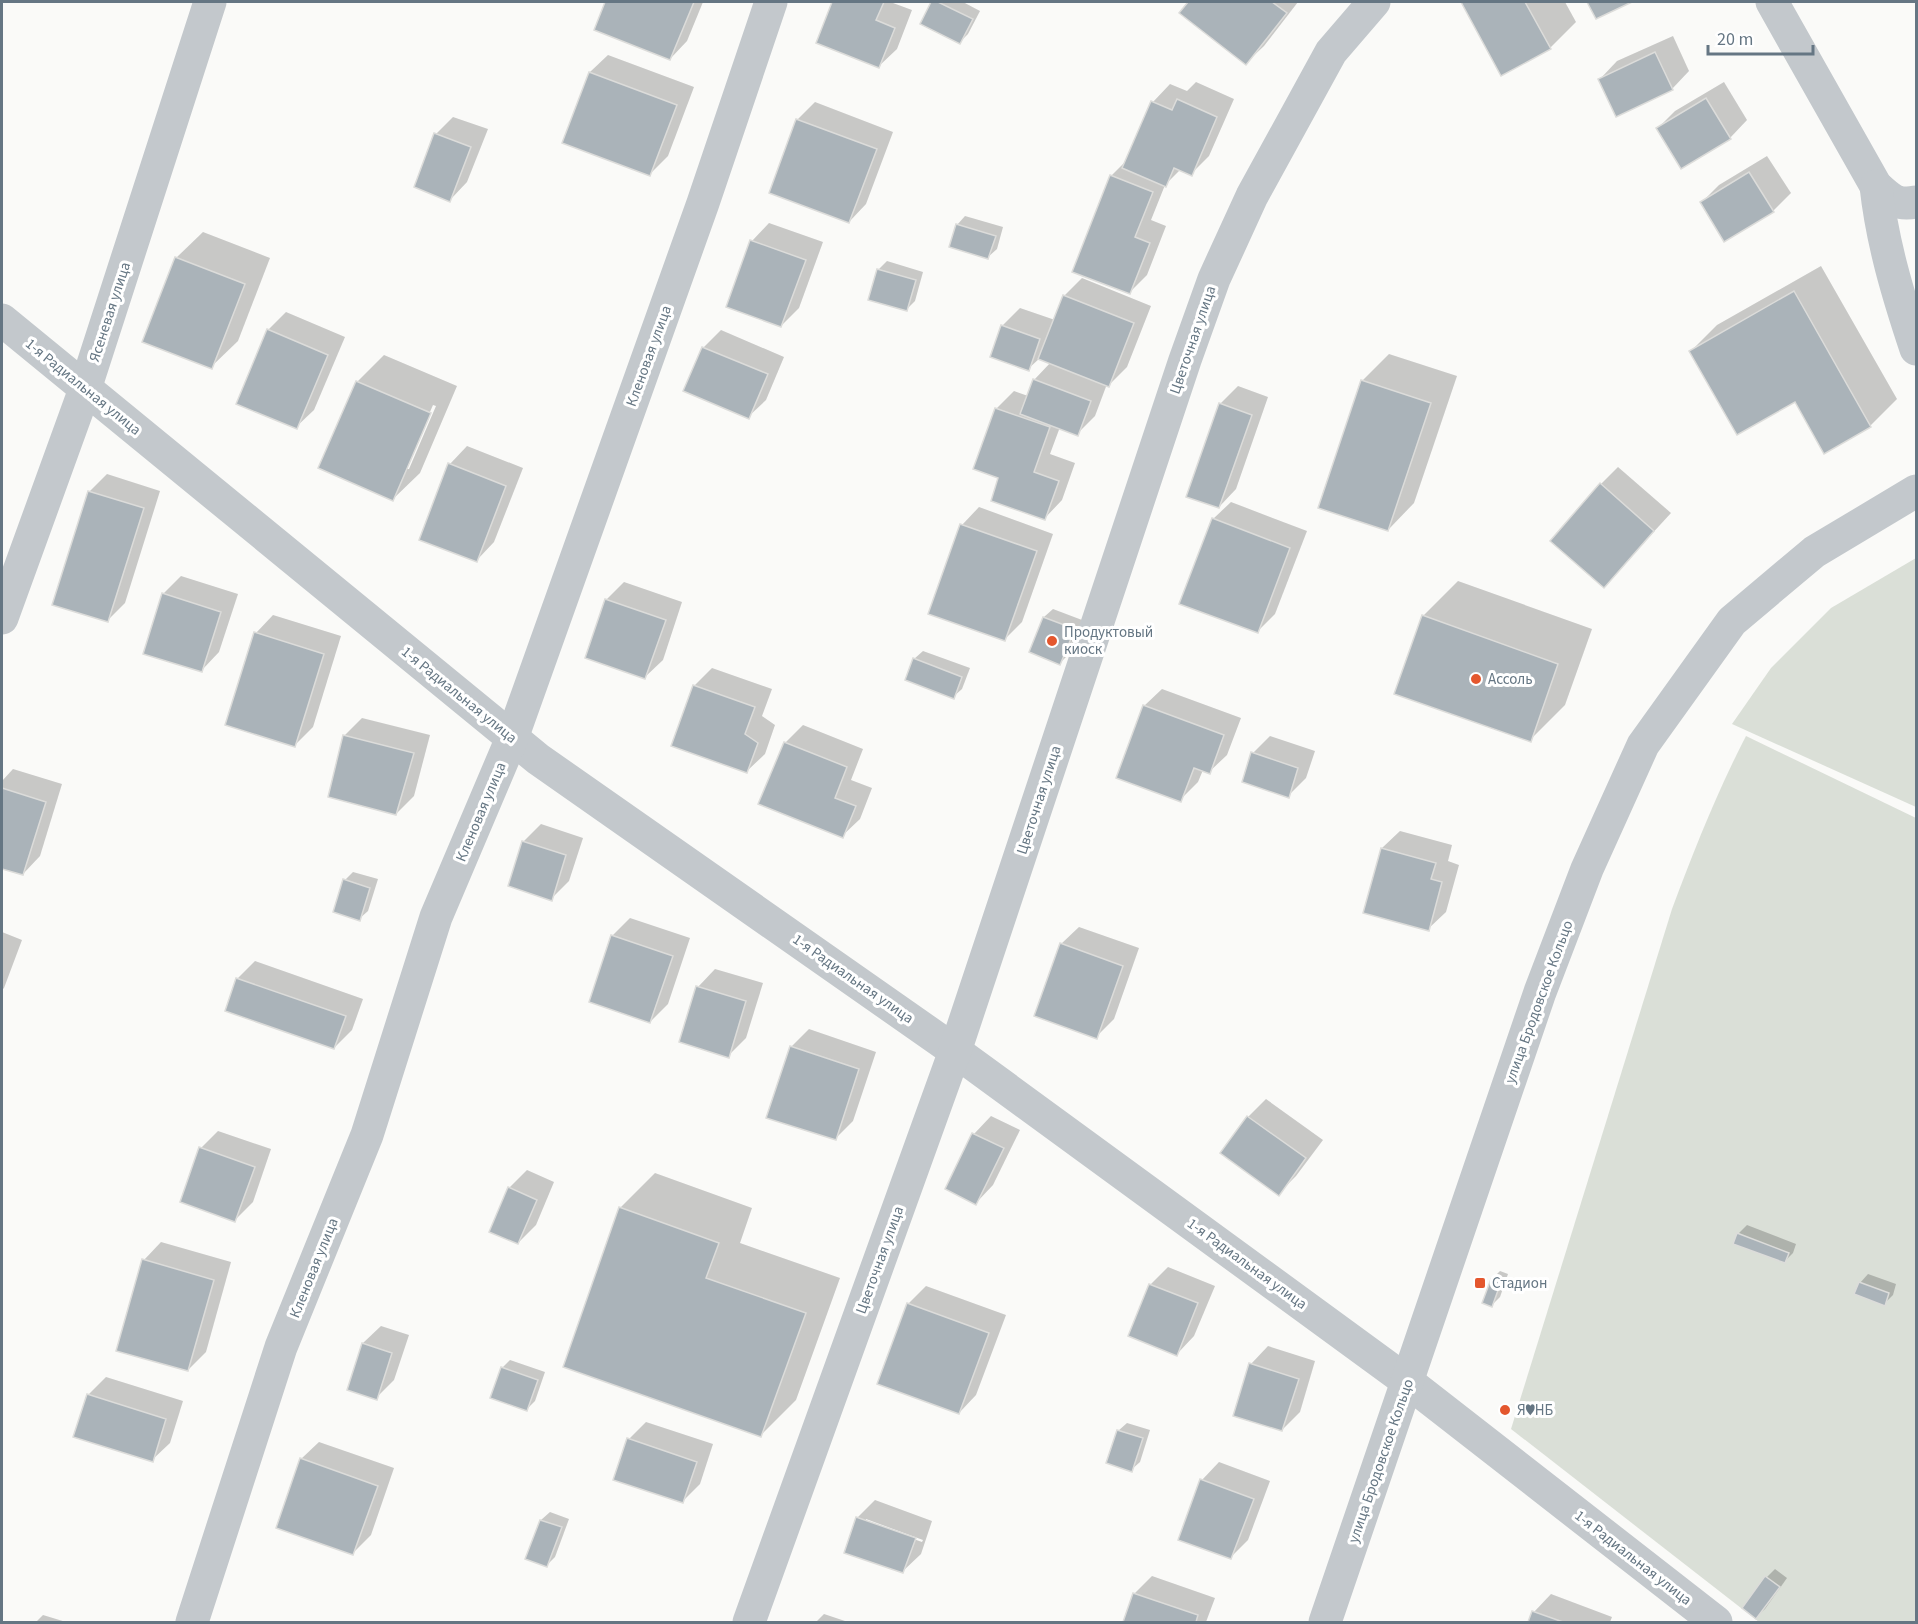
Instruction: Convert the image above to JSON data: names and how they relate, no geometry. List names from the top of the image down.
{
  "streets": {
    "street": [
      "Ясеневая улица",
      "Цветочная улица",
      "Кленовая улица",
      "1-я Радиальная улица",
      "улица Бродовское Кольцо"
    ]
  },
  "crossings": [
    ["Ясеневая улица", "1-я Радиальная улица"],
    ["Цветочная улица", "1-я Радиальная улица"],
    ["Кленовая улица", "1-я Радиальная улица"],
    ["1-я Радиальная улица", "улица Бродовское Кольцо"]
  ],
  "places": {
    "other": ["Продуктовый киоск", "Ассоль", "Я♥НБ"],
    "transit": ["Стадион"]
  },
  "scale_bar": "20 m"
}
